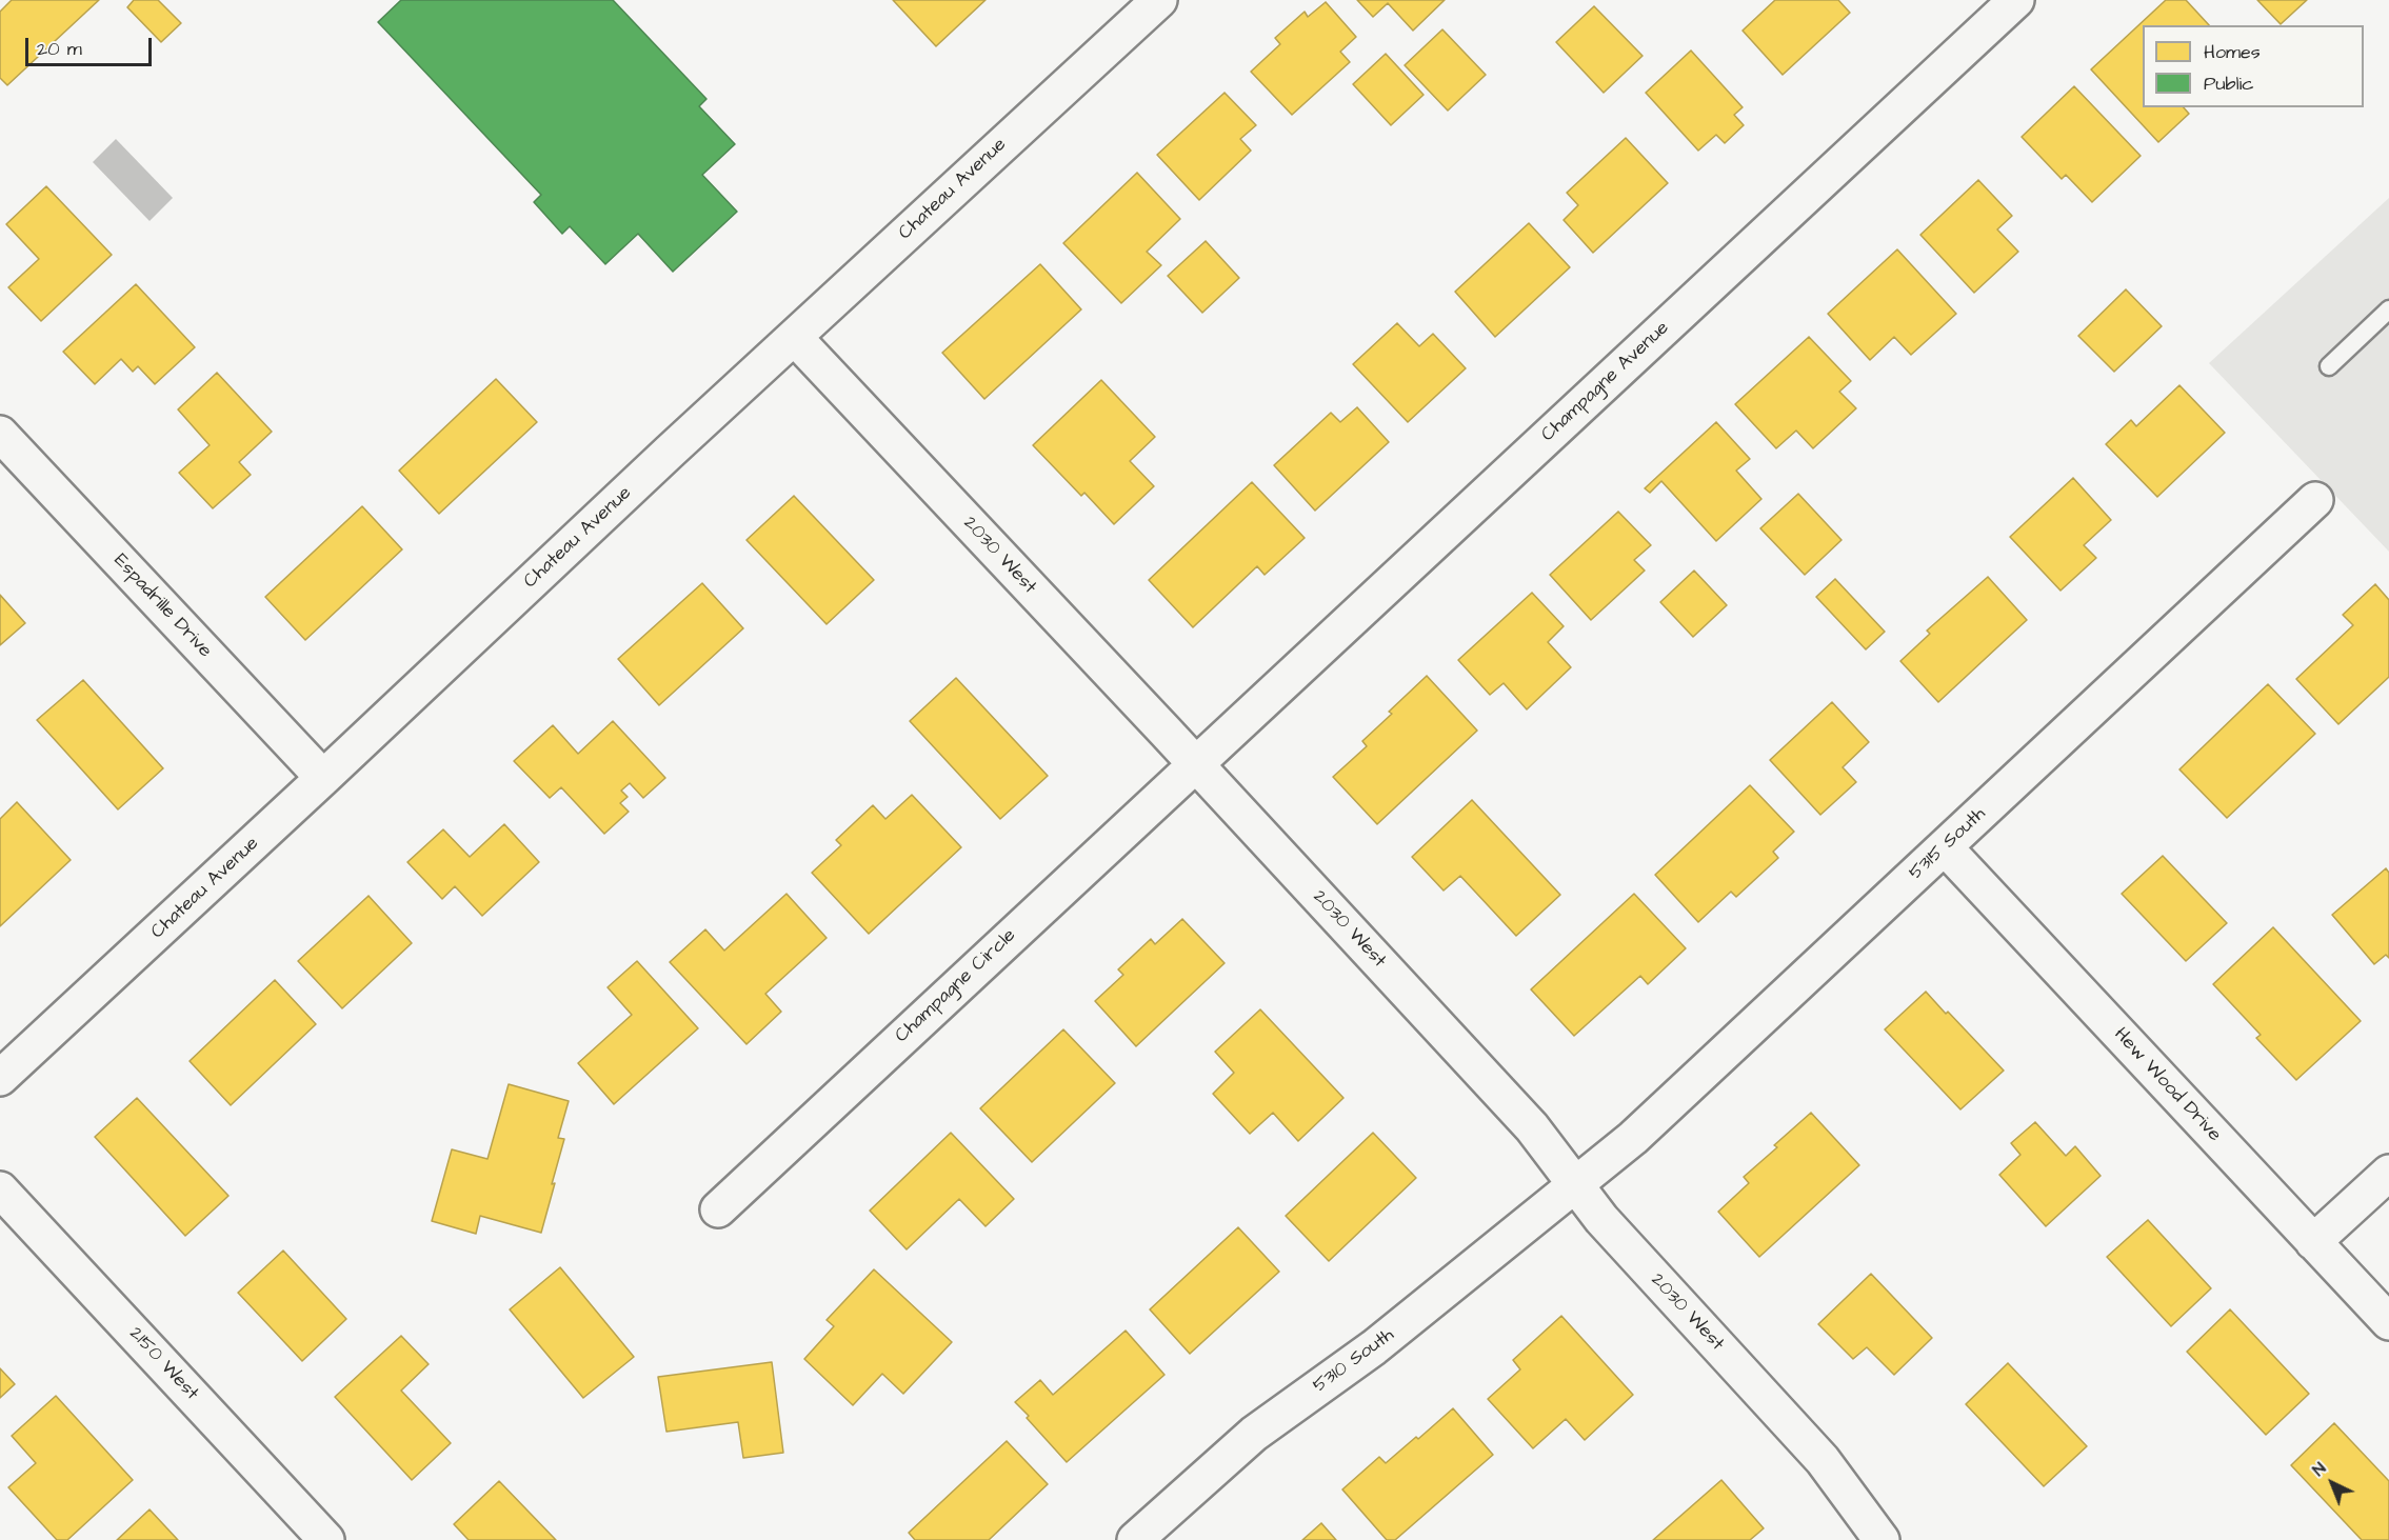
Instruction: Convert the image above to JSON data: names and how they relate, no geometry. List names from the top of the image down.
{
  "streets": {
    "street": [
      "Chateau Avenue",
      "Champagne Avenue",
      "2030 West",
      "Espadrille Drive",
      "5315 South",
      "Champagne Circle",
      "Hew Wood Drive",
      "5310 South",
      "2150 West"
    ]
  },
  "crossings": [
    ["Chateau Avenue", "2030 West"],
    ["Chateau Avenue", "Espadrille Drive"],
    ["Champagne Avenue", "2030 West"],
    ["Champagne Avenue", "Champagne Circle"],
    ["2030 West", "5315 South"],
    ["2030 West", "Champagne Circle"],
    ["2030 West", "5310 South"],
    ["5315 South", "Hew Wood Drive"],
    ["5315 South", "5310 South"]
  ],
  "legend": ["Homes", "Public"],
  "scale_bar": "20 m",
  "north": "top left"
}
